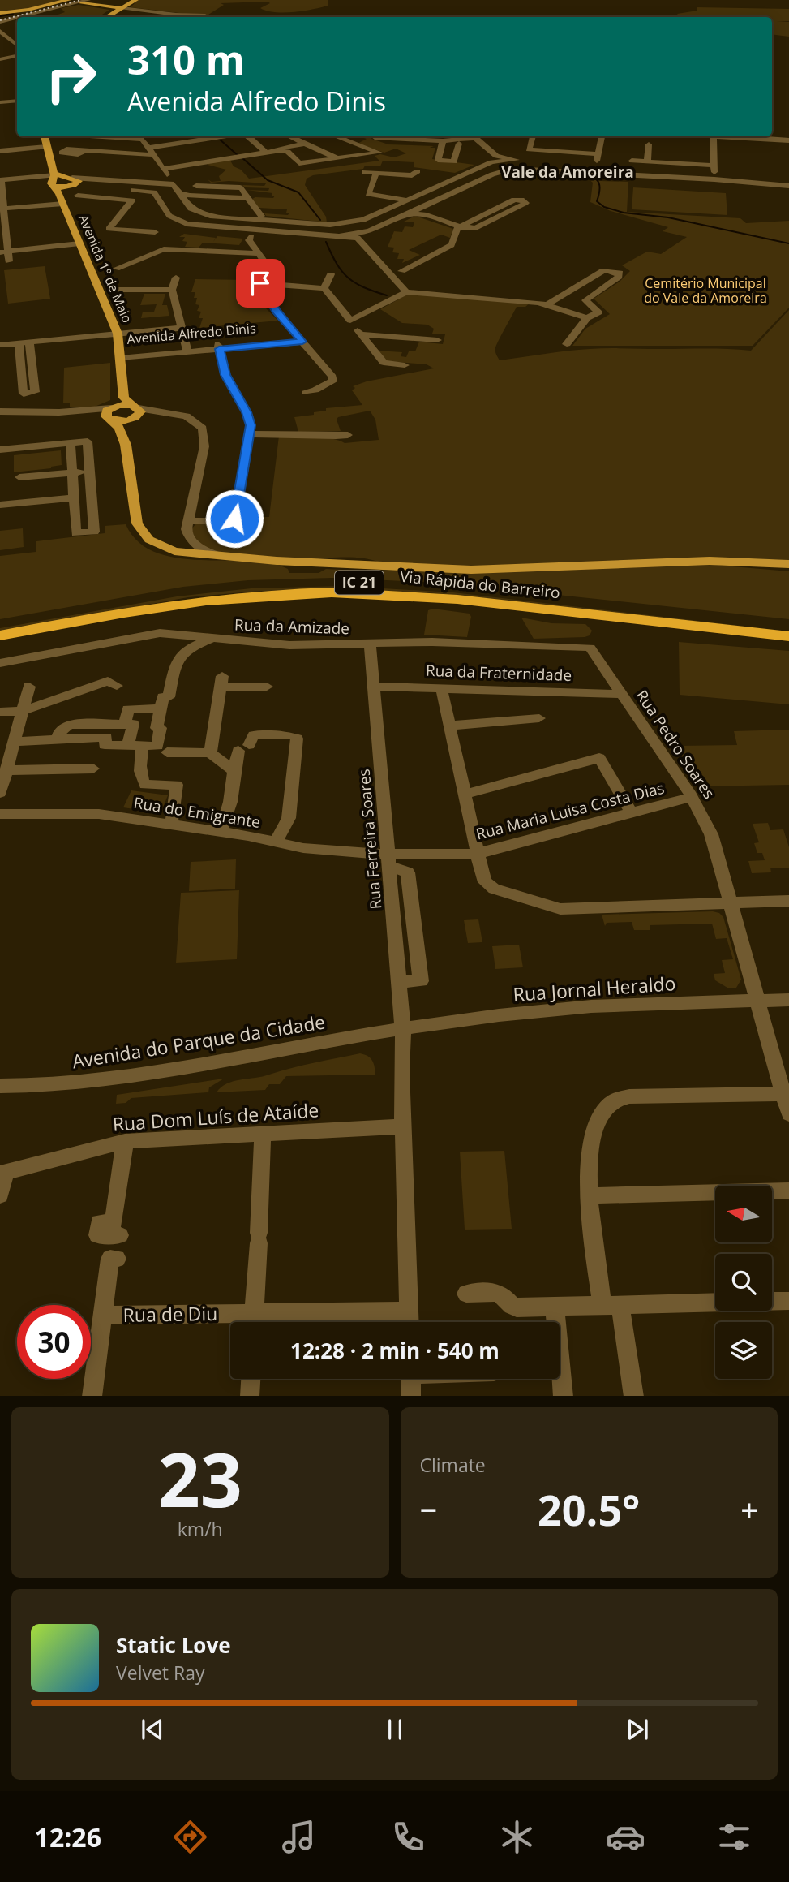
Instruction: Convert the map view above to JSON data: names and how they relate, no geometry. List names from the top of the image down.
{
  "streets": {
    "highway": ["IC 21", "Via Rápida do Barreiro"],
    "main road": ["Avenida 1º de Maio"],
    "street": [
      "Avenida Alfredo Dinis",
      "Rua da Amizade",
      "Rua da Fraternidade",
      "Rua Pedro Soares",
      "Rua Maria Luisa Costa Dias",
      "Rua do Emigrante",
      "Rua Ferreira Soares",
      "Rua Jornal Heraldo",
      "Avenida do Parque da Cidade",
      "Rua Dom Luís de Ataíde",
      "Rua de Diu"
    ]
  },
  "crossings": [
    ["Avenida 1º de Maio", "Avenida Alfredo Dinis"],
    ["Rua da Amizade", "Rua Pedro Soares"],
    ["Rua da Amizade", "Rua Ferreira Soares"],
    ["Rua da Fraternidade", "Rua Pedro Soares"],
    ["Rua da Fraternidade", "Rua Ferreira Soares"],
    ["Rua Pedro Soares", "Rua Maria Luisa Costa Dias"],
    ["Rua Pedro Soares", "Rua Jornal Heraldo"],
    ["Rua Maria Luisa Costa Dias", "Rua do Emigrante"],
    ["Rua Maria Luisa Costa Dias", "Rua Ferreira Soares"],
    ["Rua do Emigrante", "Rua Ferreira Soares"],
    ["Rua Ferreira Soares", "Rua Jornal Heraldo"],
    ["Rua Ferreira Soares", "Avenida do Parque da Cidade"],
    ["Rua Ferreira Soares", "Rua Dom Luís de Ataíde"],
    ["Rua Ferreira Soares", "Rua de Diu"],
    ["Rua Jornal Heraldo", "Avenida do Parque da Cidade"]
  ],
  "districts": ["Vale da Amoreira"],
  "parks": ["Cemitério Municipal do Vale da Amoreira"],
  "north": "left",
  "page": {
    "turn": ["310 m", "Avenida Alfredo Dinis"],
    "limit": "30",
    "trip": "12:28 · 2 min · 540 m",
    "tile": [
      ["23", "km/h"],
      "Climate"
    ],
    "heat": ["−", "20.5°", "+"],
    "song": ["Static Love", "Velvet Ray"],
    "tabs": "12:26"
  }
}
